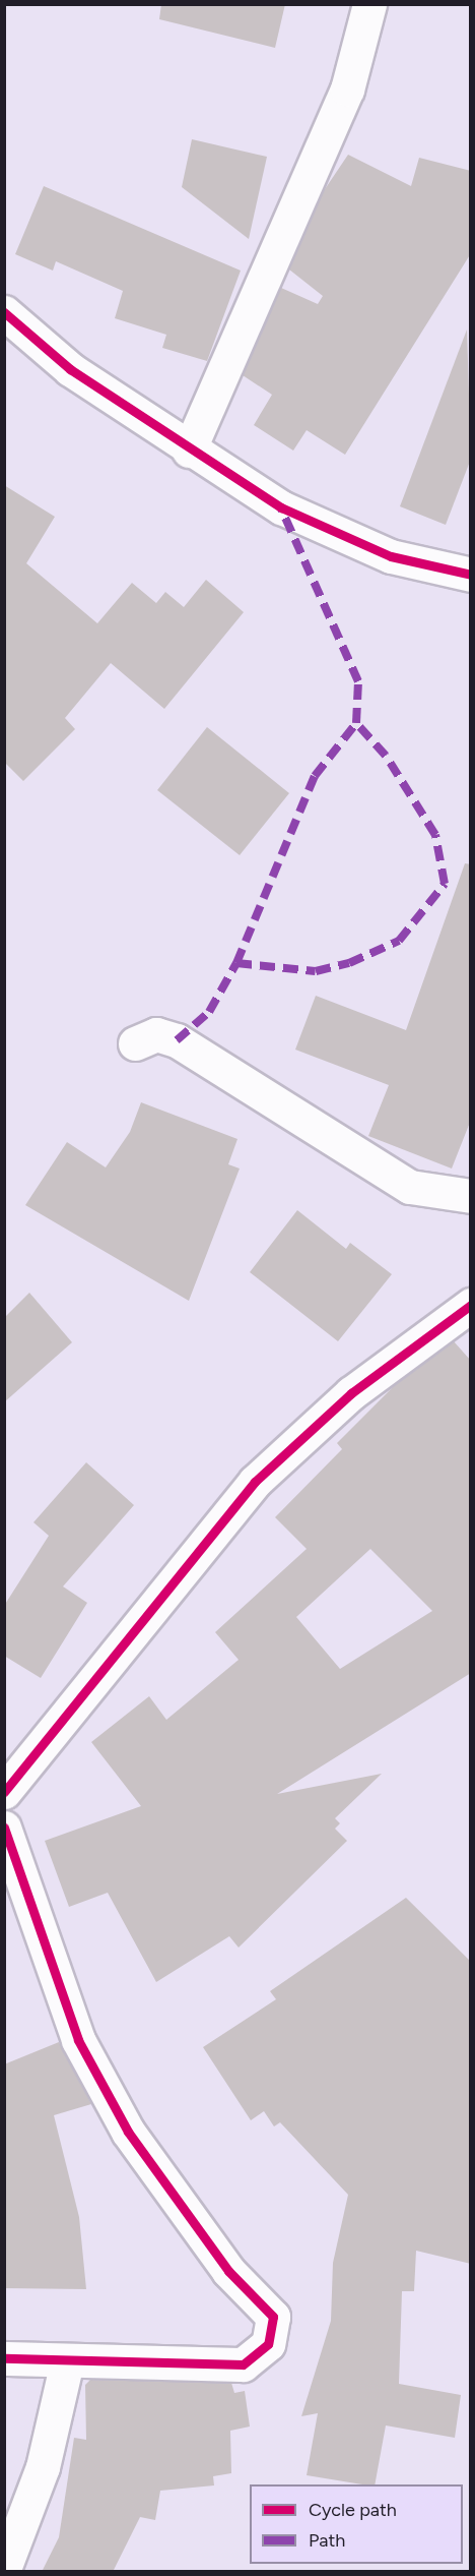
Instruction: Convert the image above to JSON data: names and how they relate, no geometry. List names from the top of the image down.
{
  "legend": ["Cycle path", "Path"]
}
